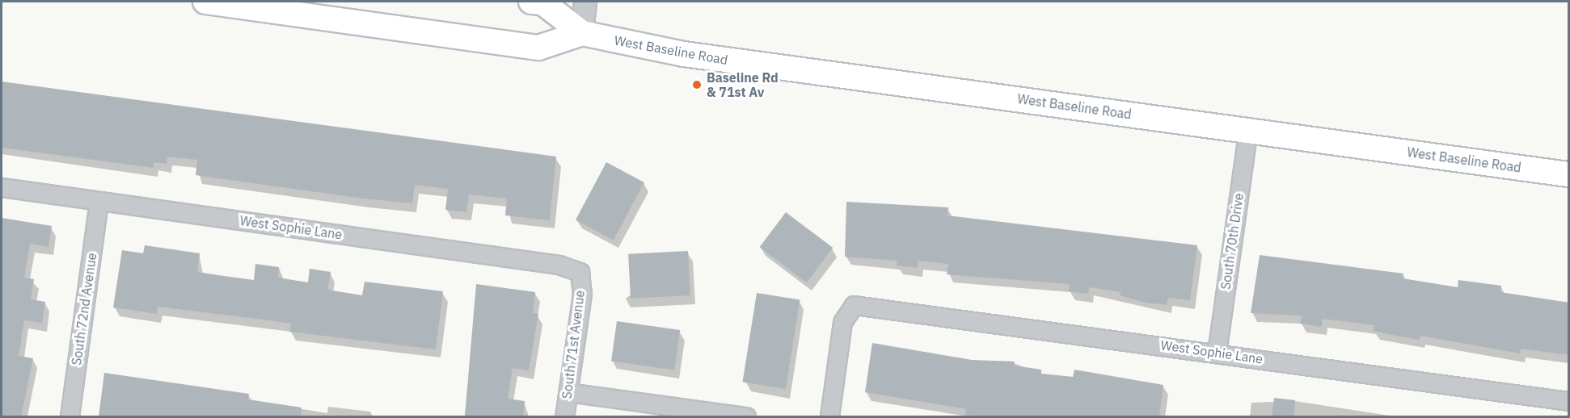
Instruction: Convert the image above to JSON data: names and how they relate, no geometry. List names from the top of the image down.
{
  "streets": {
    "main road": ["West Baseline Road"],
    "street": [
      "West Sophie Lane",
      "South 70th Drive",
      "South 72nd Avenue",
      "South 71st Avenue"
    ]
  },
  "crossings": [
    ["West Baseline Road", "South 70th Drive"],
    ["West Sophie Lane", "South 70th Drive"],
    ["West Sophie Lane", "South 72nd Avenue"],
    ["West Sophie Lane", "South 71st Avenue"]
  ],
  "places": ["Baseline Rd & 71st Av"]
}
